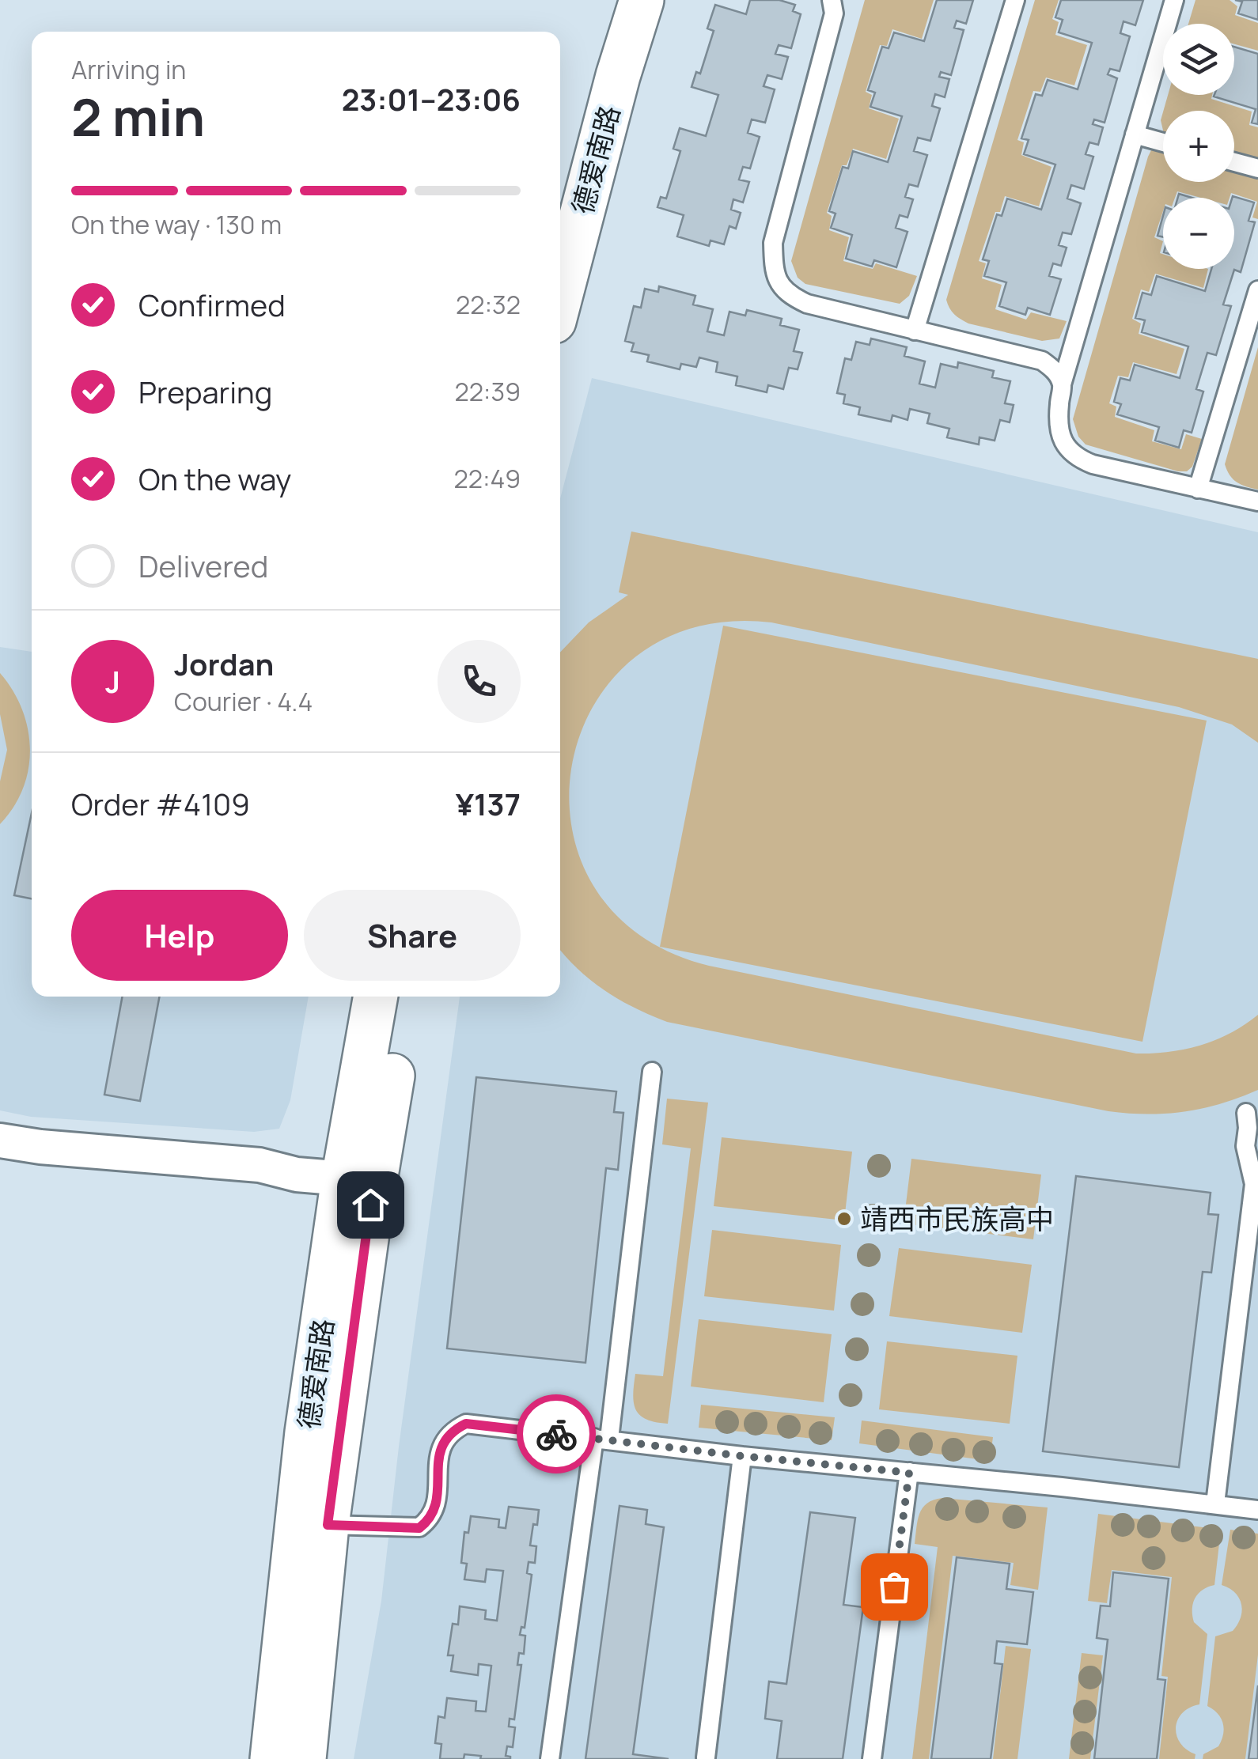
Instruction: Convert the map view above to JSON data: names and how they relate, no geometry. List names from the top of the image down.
{
  "streets": {
    "main road": ["德爱南路"]
  },
  "places": ["靖西市民族高中"],
  "page": {
    "map_buttons": ["+", "−"],
    "heading": ["2 min", "Arriving in", "23:01–23:06"],
    "panel": [
      "Jordan",
      "Courier · 4.4",
      "Order #4109",
      "¥137"
    ],
    "bar": "On the way · 130 m",
    "list": [
      ["Confirmed", "22:32"],
      ["Preparing", "22:39"],
      ["On the way", "22:49"],
      "Delivered"
    ],
    "round": "J",
    "buttons": ["Help", "Share"]
  }
}
